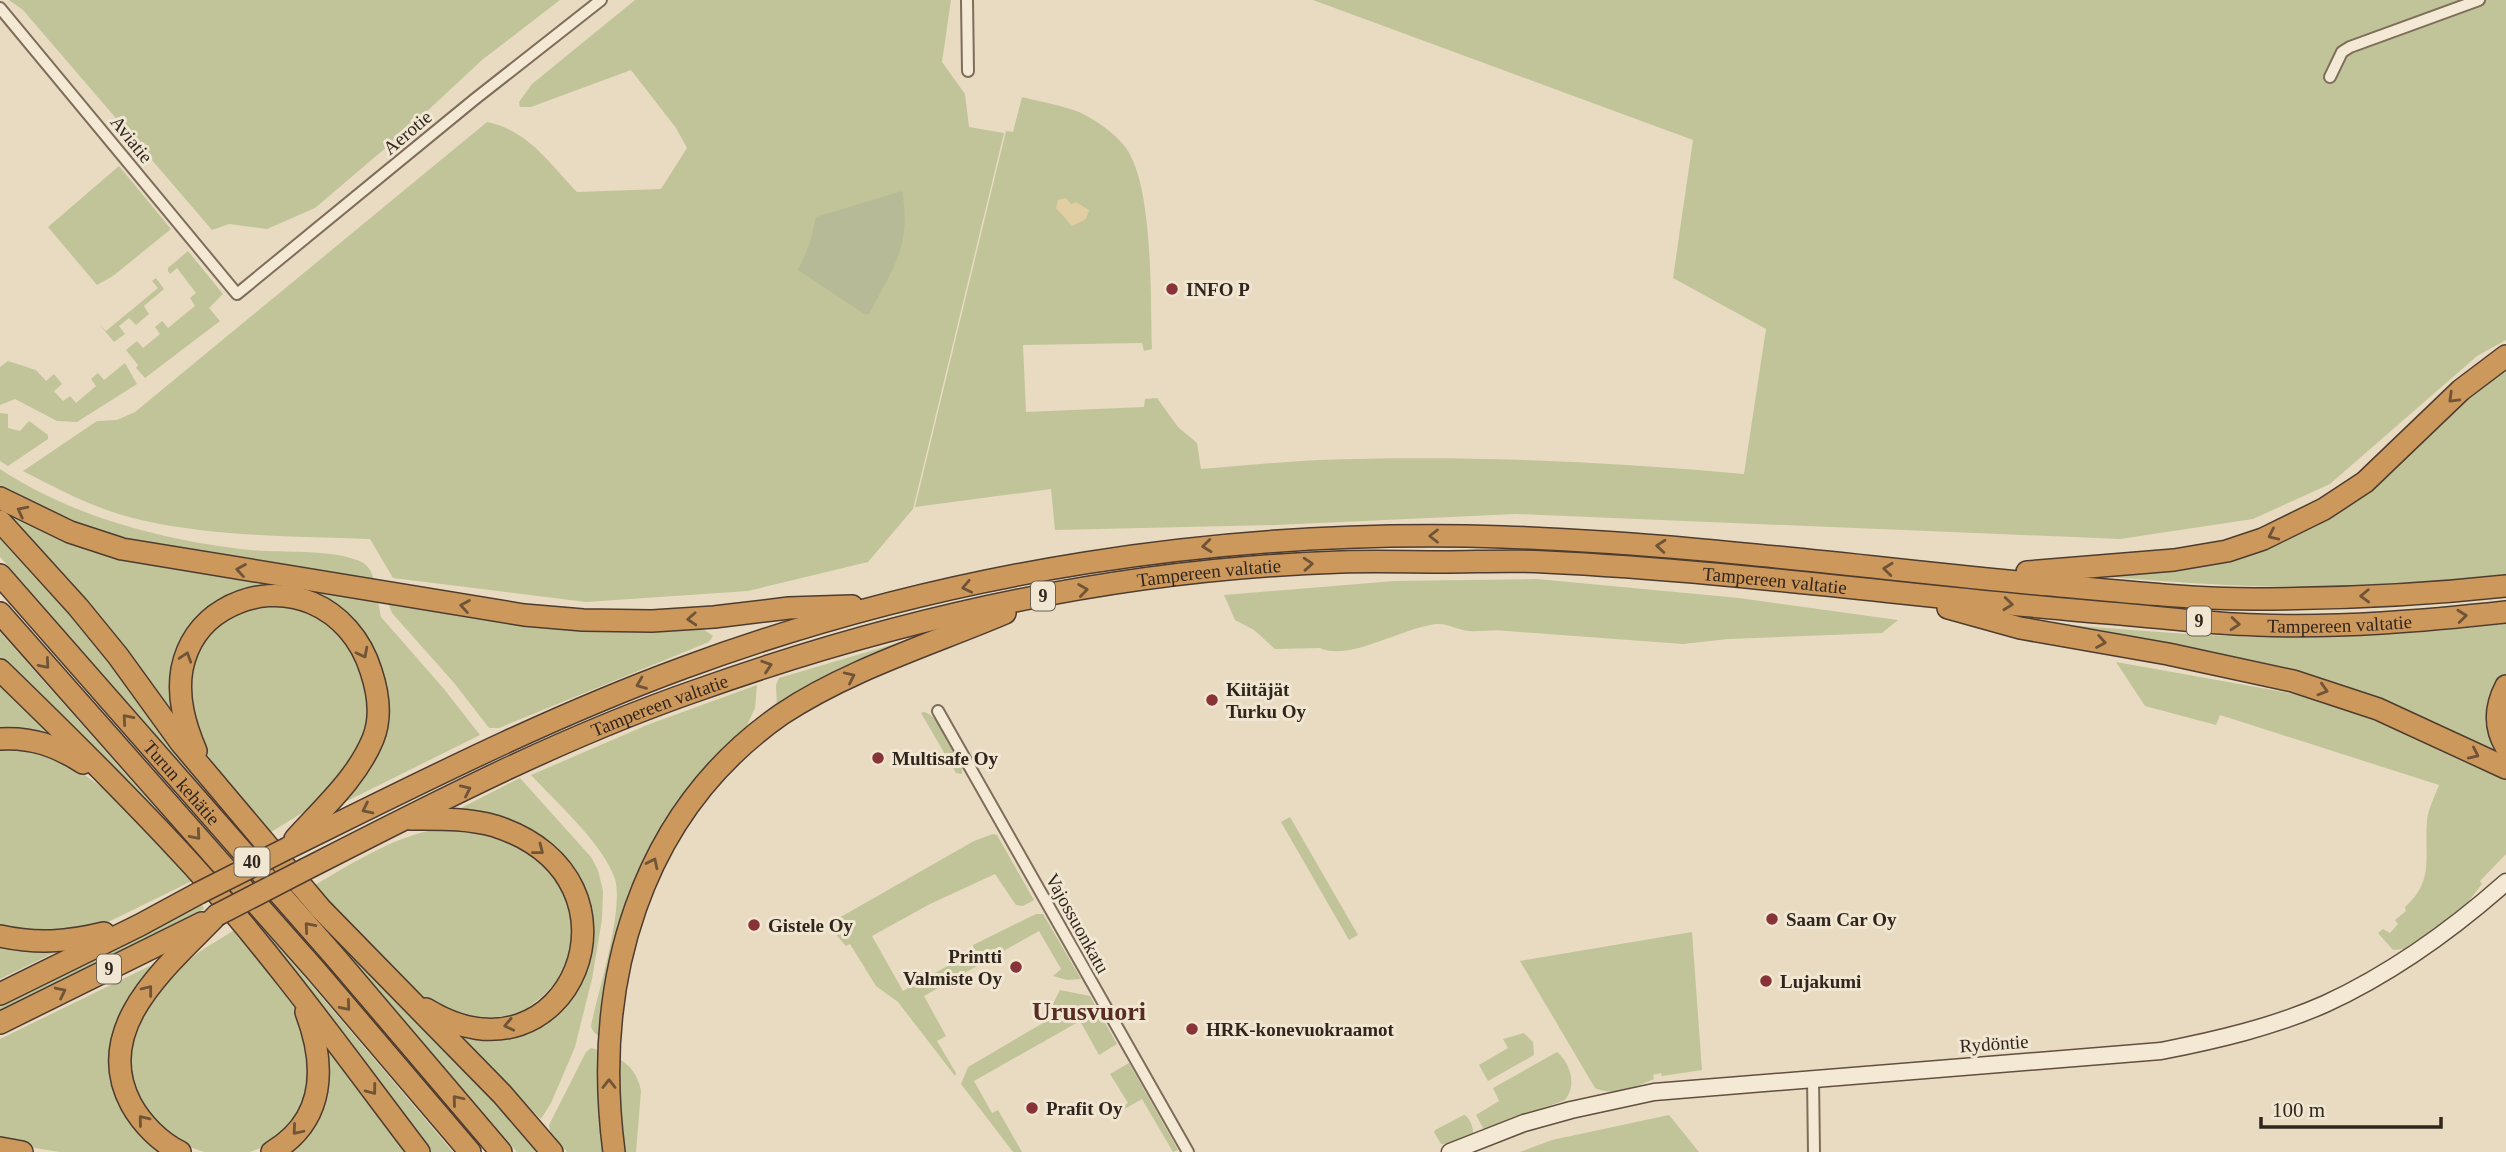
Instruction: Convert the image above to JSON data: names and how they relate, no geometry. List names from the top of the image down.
{
  "streets": {
    "highway": [
      "Tampereen valtatie",
      "9",
      "Turun kehätie",
      "40"
    ],
    "street": [
      "Aerotie",
      "Aviatie",
      "Vajossuonkatu",
      "Rydöntie"
    ]
  },
  "crossings": [
    ["Aerotie", "Aviatie"]
  ],
  "districts": ["Urusvuori"],
  "places": [
    "INFO P",
    "Kiitäjät Turku Oy",
    "Multisafe Oy",
    "Saam Car Oy",
    "Gistele Oy",
    "Printti Valmiste Oy",
    "Lujakumi",
    "HRK-konevuokraamot",
    "Prafit Oy"
  ],
  "scale_bar": "100 m"
}
